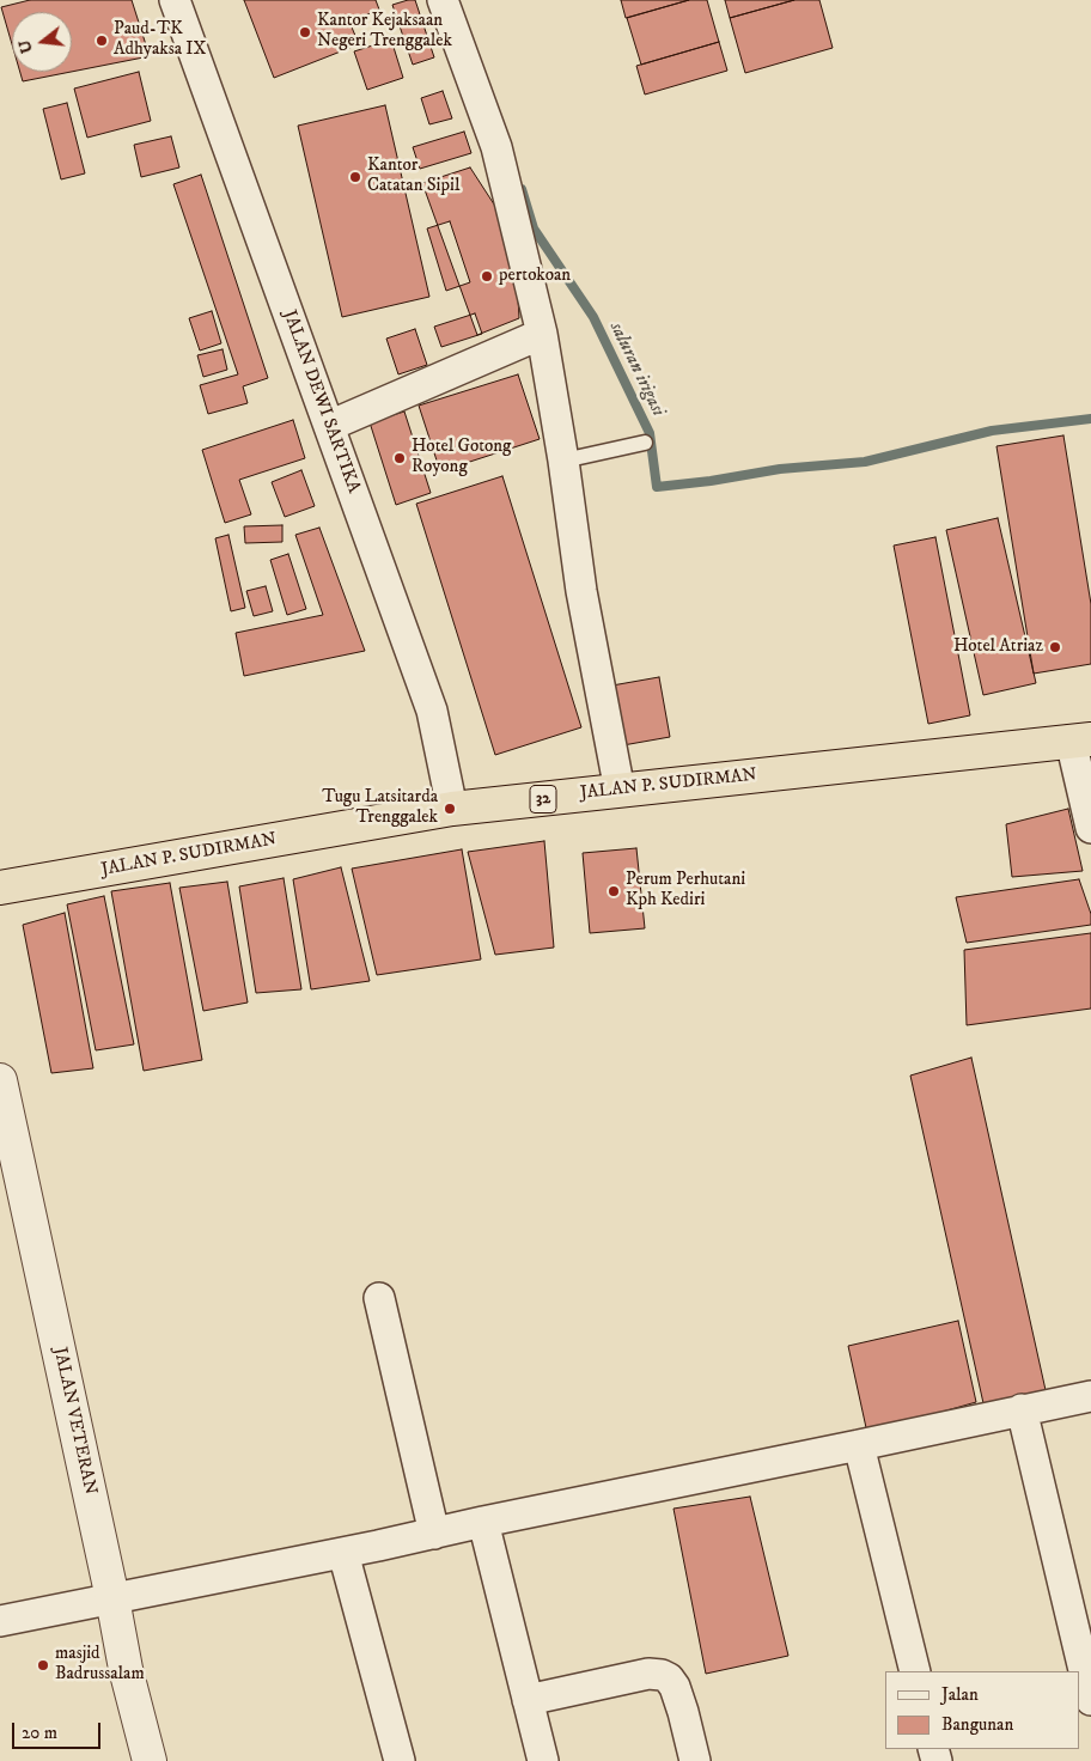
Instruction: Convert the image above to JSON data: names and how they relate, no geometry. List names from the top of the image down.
{
  "streets": {
    "highway": ["JALAN P. SUDIRMAN", "32"],
    "street": ["JALAN DEWI SARTIKA", "JALAN VETERAN"]
  },
  "crossings": [
    ["JALAN DEWI SARTIKA", "JALAN P. SUDIRMAN"]
  ],
  "water": ["saluran irigasi"],
  "places": [
    "Kantor Kejaksaan Negeri Trenggalek",
    "Paud-TK Adhyaksa IX",
    "Kantor Catatan Sipil",
    "pertokoan",
    "Hotel Gotong Royong",
    "Hotel Atriaz",
    "Tugu Latsitarda Trenggalek",
    "Perum Perhutani Kph Kediri",
    "masjid Badrussalam"
  ],
  "legend": ["Jalan", "Bangunan"],
  "scale_bar": "20 m",
  "north": "left"
}
